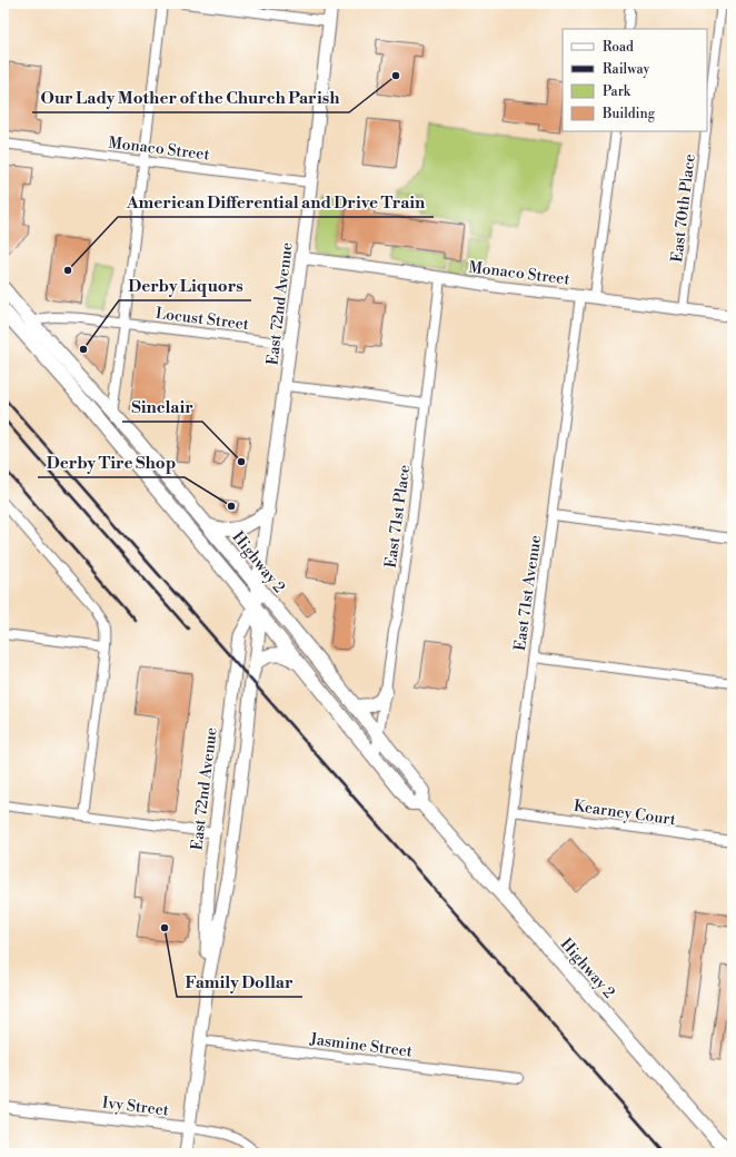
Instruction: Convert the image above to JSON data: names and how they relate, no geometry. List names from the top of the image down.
{
  "streets": {
    "main road": ["East 72nd Avenue", "Highway 2"],
    "street": [
      "Monaco Street",
      "East 70th Place",
      "Locust Street",
      "East 71st Place",
      "East 71st Avenue",
      "Kearney Court",
      "Jasmine Street",
      "Ivy Street"
    ]
  },
  "crossings": [
    ["Monaco Street", "East 70th Place"],
    ["Monaco Street", "East 72nd Avenue"],
    ["Monaco Street", "East 71st Place"],
    ["Monaco Street", "East 71st Avenue"],
    ["East 72nd Avenue", "Locust Street"],
    ["East 72nd Avenue", "Highway 2"],
    ["East 72nd Avenue", "Jasmine Street"],
    ["East 72nd Avenue", "Ivy Street"],
    ["Locust Street", "Highway 2"],
    ["East 71st Place", "Highway 2"],
    ["Highway 2", "East 71st Avenue"],
    ["East 71st Avenue", "Kearney Court"]
  ],
  "places": [
    "Our Lady Mother of the Church Parish",
    "American Differential and Drive Train",
    "Derby Liquors",
    "Sinclair",
    "Derby Tire Shop",
    "Family Dollar"
  ],
  "legend": [
    "Road",
    "Railway",
    "Park",
    "Building"
  ]
}
